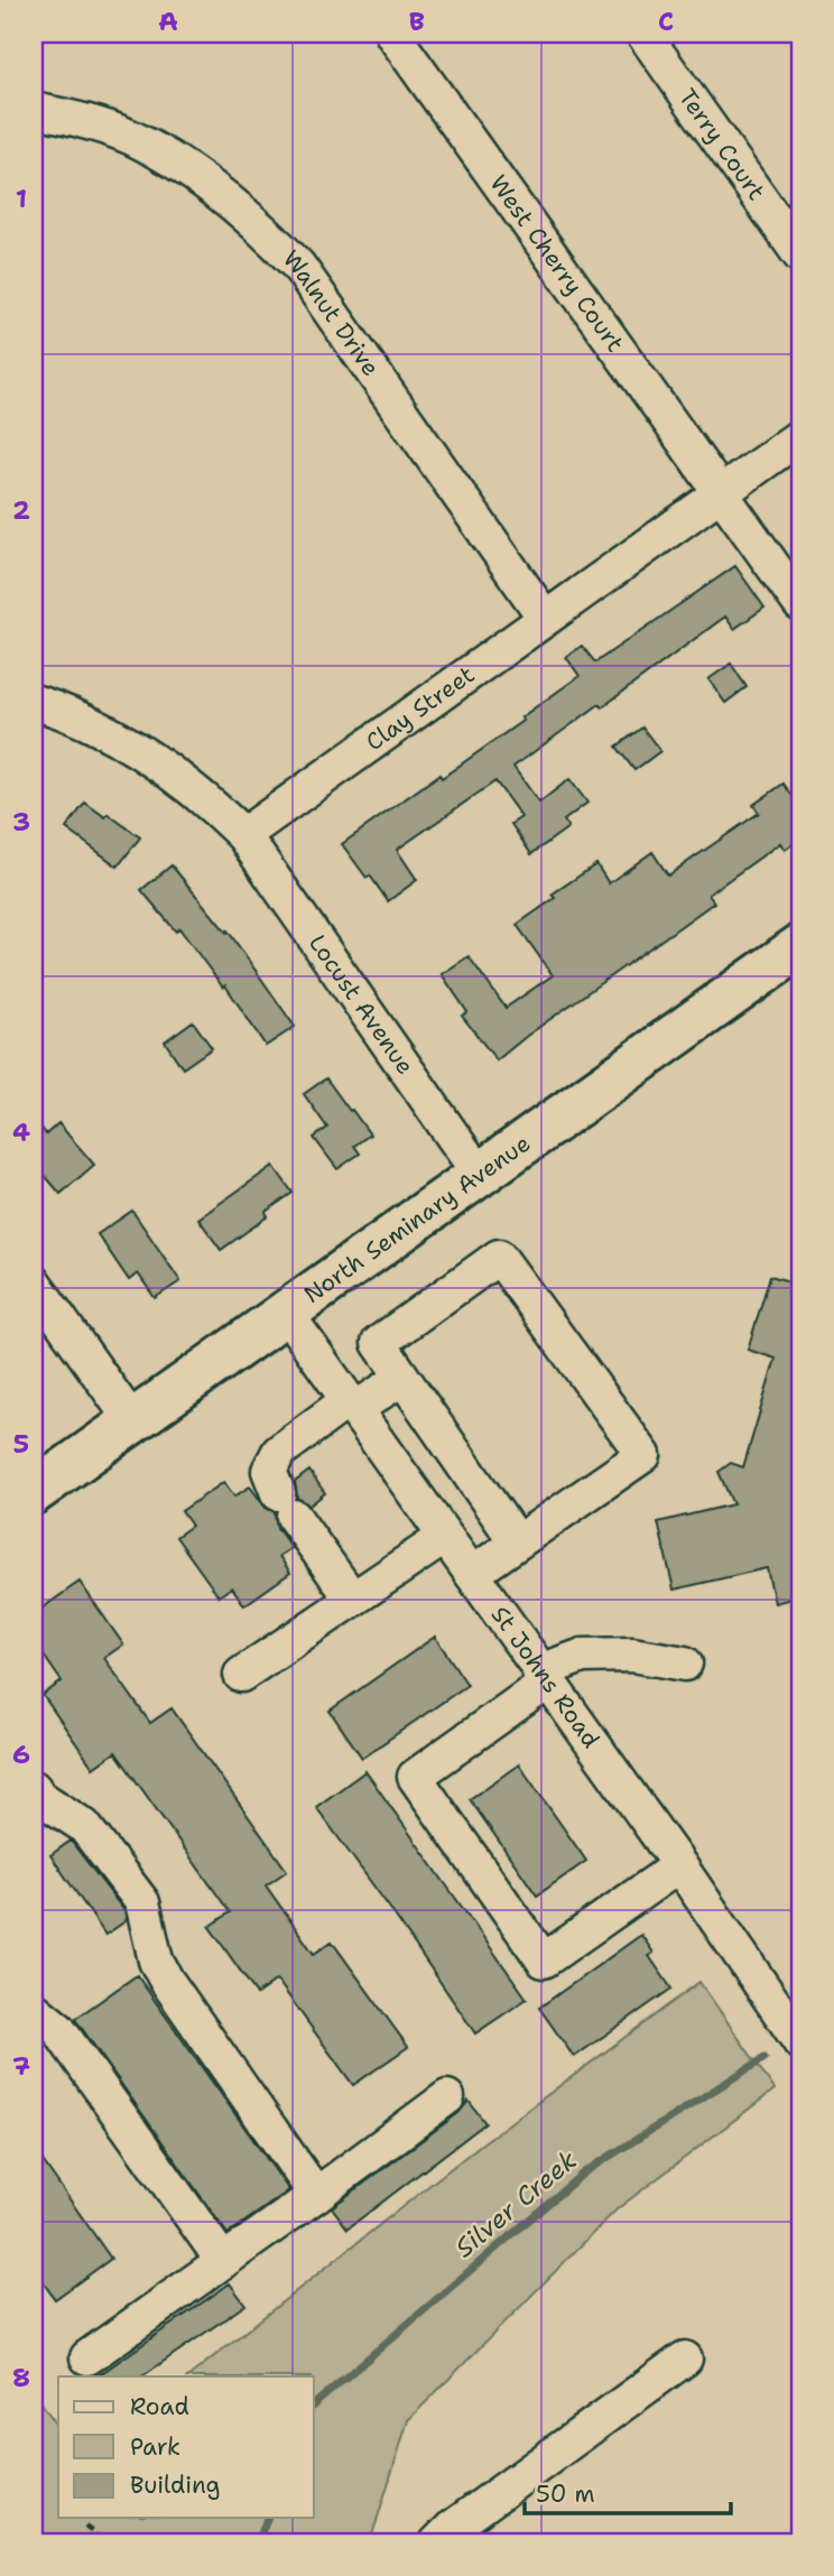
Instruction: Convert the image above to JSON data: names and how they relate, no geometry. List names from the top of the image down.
{
  "streets": {
    "main road": ["North Seminary Avenue"],
    "street": [
      "Terry Court",
      "West Cherry Court",
      "Walnut Drive",
      "Clay Street",
      "Locust Avenue",
      "St Johns Road"
    ]
  },
  "crossings": [
    ["West Cherry Court", "Clay Street"],
    ["Walnut Drive", "Clay Street"],
    ["Clay Street", "Locust Avenue"],
    ["Locust Avenue", "North Seminary Avenue"],
    ["North Seminary Avenue", "St Johns Road"]
  ],
  "water": ["Silver Creek"],
  "legend": ["Road", "Park", "Building"],
  "scale_bar": "50 m",
  "grid": {
    "columns": ["A", "B", "C"],
    "rows": [
      "1",
      "2",
      "3",
      "4",
      "5",
      "6",
      "7",
      "8"
    ]
  }
}
